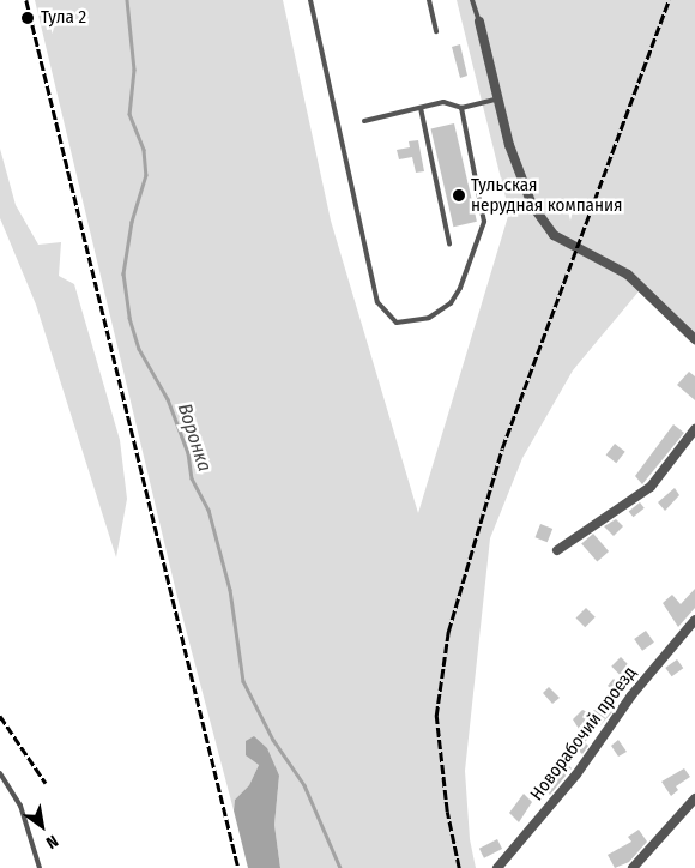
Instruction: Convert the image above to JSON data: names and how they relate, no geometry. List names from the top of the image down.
{
  "streets": {
    "street": ["Новорабочий проезд"]
  },
  "water": ["Воронка"],
  "places": ["Тула 2", "Тульская нерудная компания"],
  "north": "bottom right"
}
